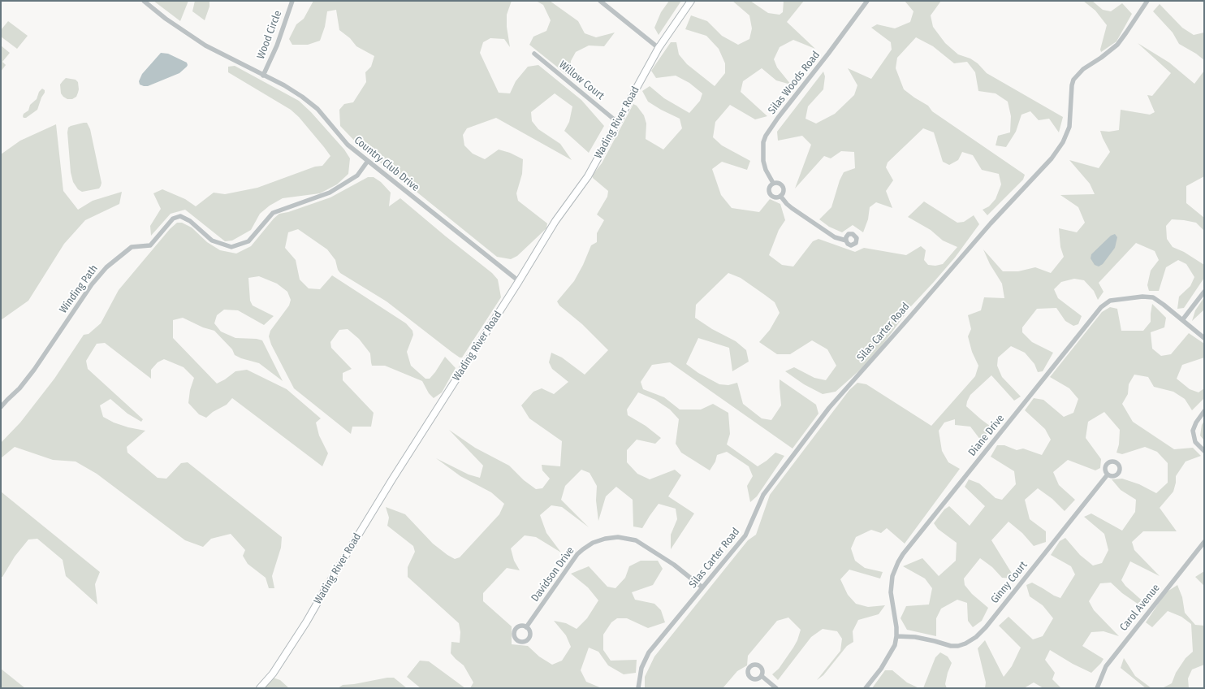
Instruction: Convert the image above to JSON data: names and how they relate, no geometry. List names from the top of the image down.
{
  "streets": {
    "main road": ["Wading River Road"],
    "street": [
      "Wood Circle",
      "Willow Court",
      "Silas Woods Road",
      "Country Club Drive",
      "Winding Path",
      "Silas Carter Road",
      "Diane Drive",
      "Davidson Drive",
      "Ginny Court",
      "Carol Avenue"
    ]
  },
  "crossings": [
    ["Wood Circle", "Country Club Drive"],
    ["Willow Court", "Wading River Road"],
    ["Wading River Road", "Country Club Drive"],
    ["Country Club Drive", "Winding Path"],
    ["Silas Carter Road", "Davidson Drive"],
    ["Diane Drive", "Ginny Court"]
  ]
}
